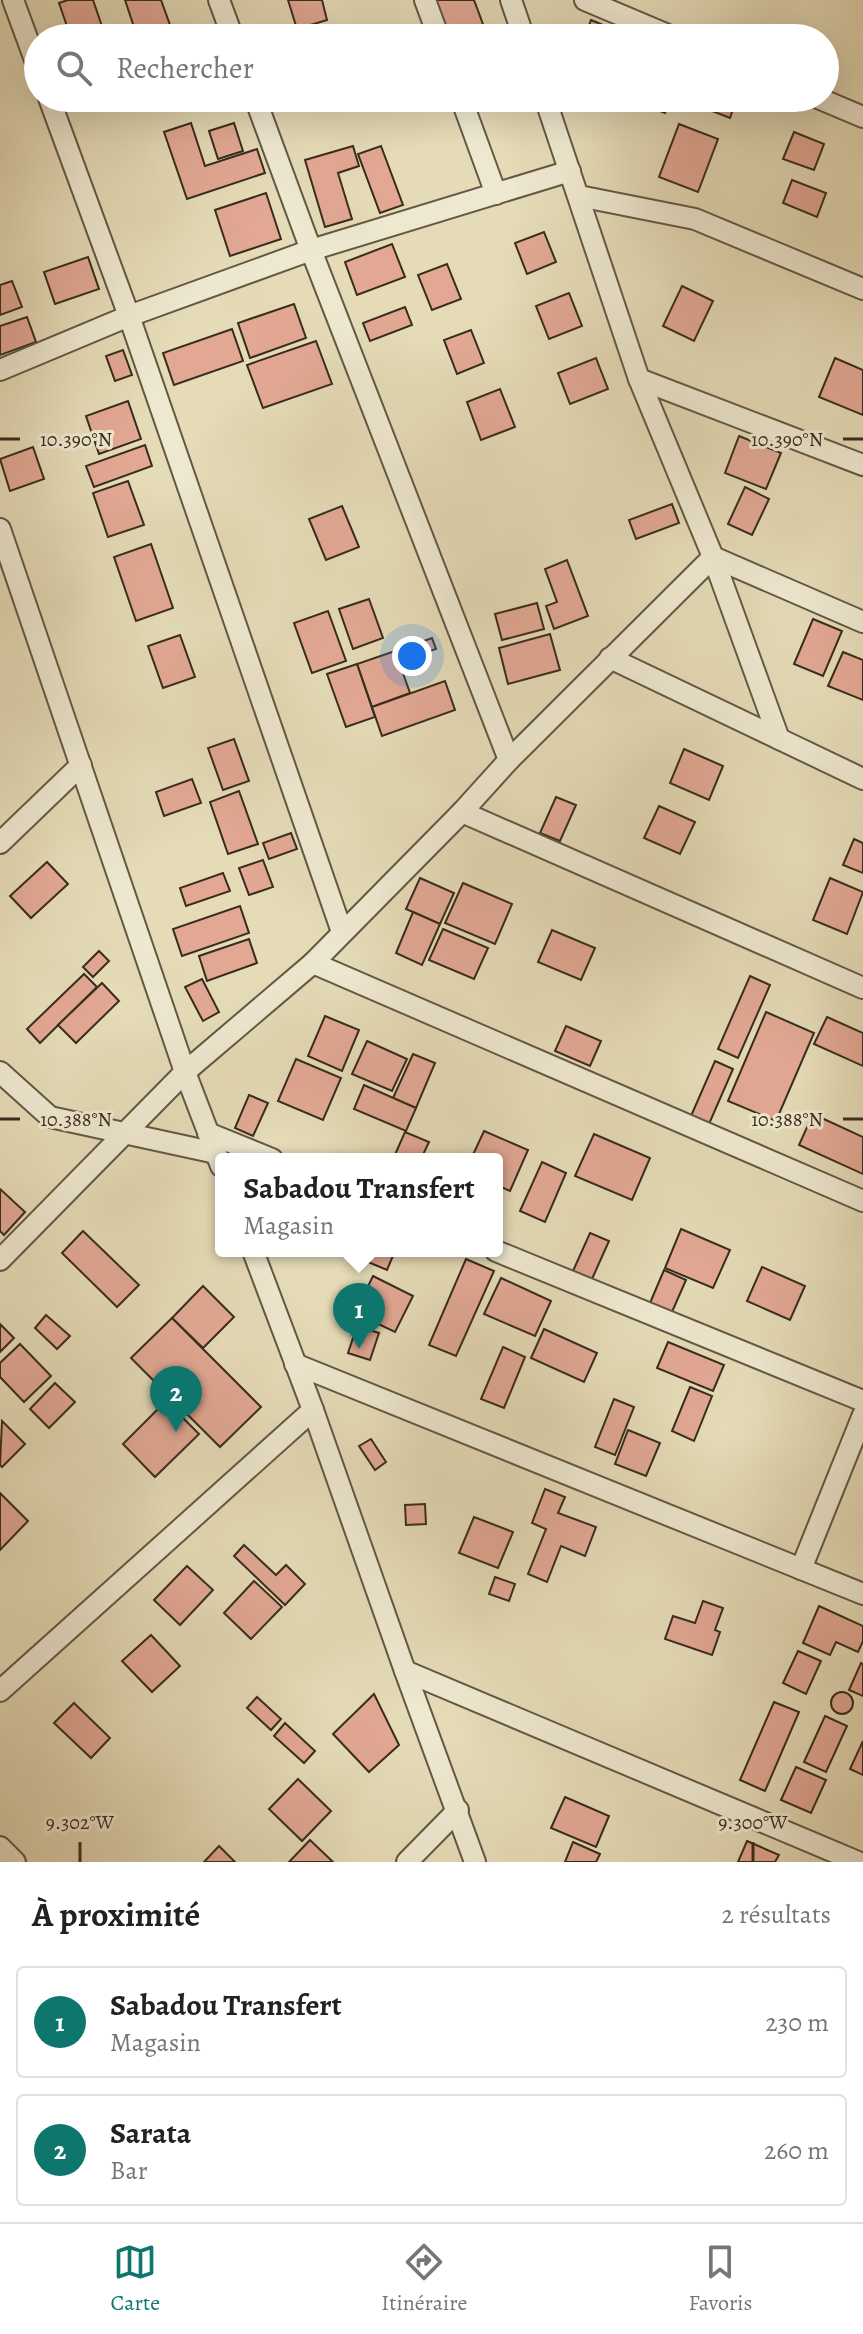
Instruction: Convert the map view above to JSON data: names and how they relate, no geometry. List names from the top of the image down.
{
  "page": {
    "search": "Rechercher",
    "popup": ["Sabadou Transfert", "Magasin"],
    "pins": ["1", "2"],
    "heading": ["À proximité", "2 résultats"],
    "list": [
      {
        "mark": "1",
        "name": "Sabadou Transfert",
        "note": "Magasin",
        "value": "230 m"
      },
      {
        "mark": "2",
        "name": "Sarata",
        "note": "Bar",
        "value": "260 m"
      }
    ],
    "nav": ["Carte", "Itinéraire", "Favoris"]
  },
  "coordinates": [
    "10.390°N",
    "10.388°N",
    "9.302°W",
    "9.300°W"
  ]
}
